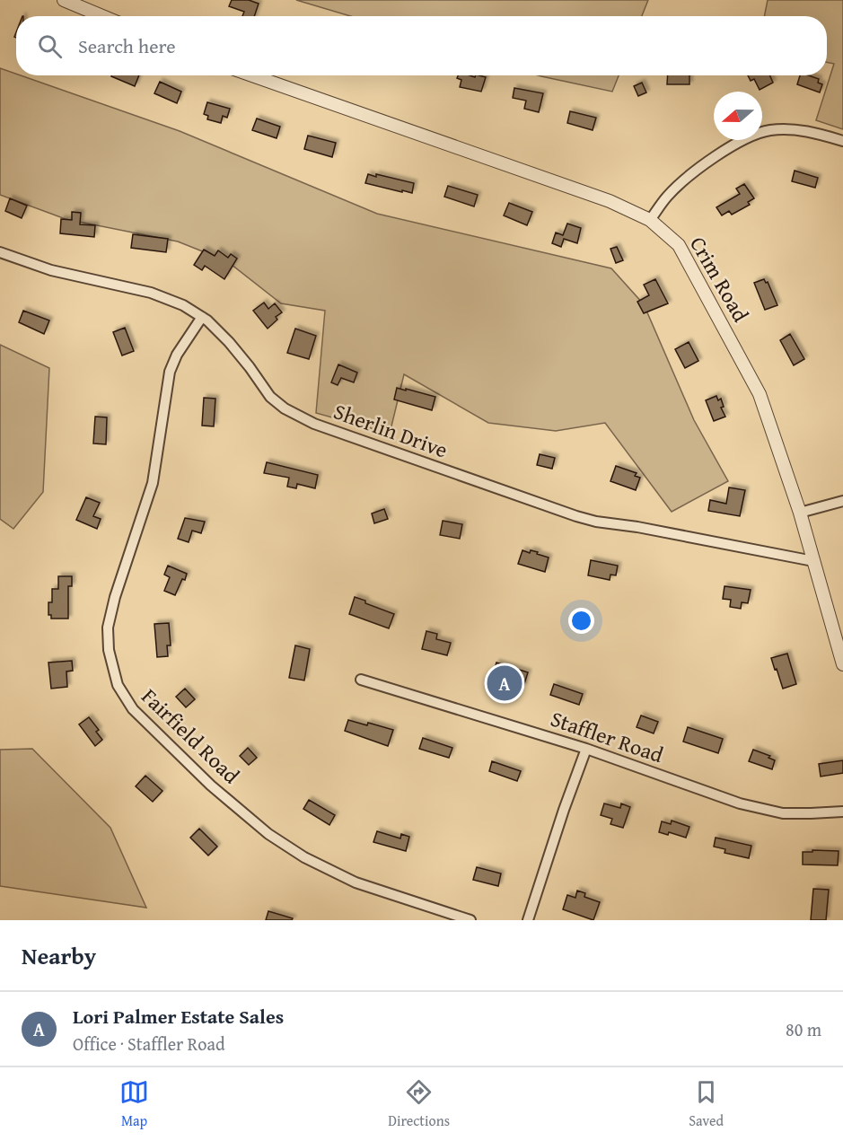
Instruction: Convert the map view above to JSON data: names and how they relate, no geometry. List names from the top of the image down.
{
  "streets": {
    "street": [
      "Crim Road",
      "Sherlin Drive",
      "Fairfield Road",
      "Staffler Road"
    ]
  },
  "crossings": [
    ["Crim Road", "Sherlin Drive"],
    ["Sherlin Drive", "Fairfield Road"]
  ],
  "north": "left",
  "page": {
    "search": "Search here",
    "pins": "A",
    "heading": "Nearby",
    "list": [
      {
        "mark": "A",
        "name": "Lori Palmer Estate Sales",
        "note": "Office · Staffler Road",
        "value": "80 m"
      }
    ],
    "nav": ["Map", "Directions", "Saved"]
  }
}
